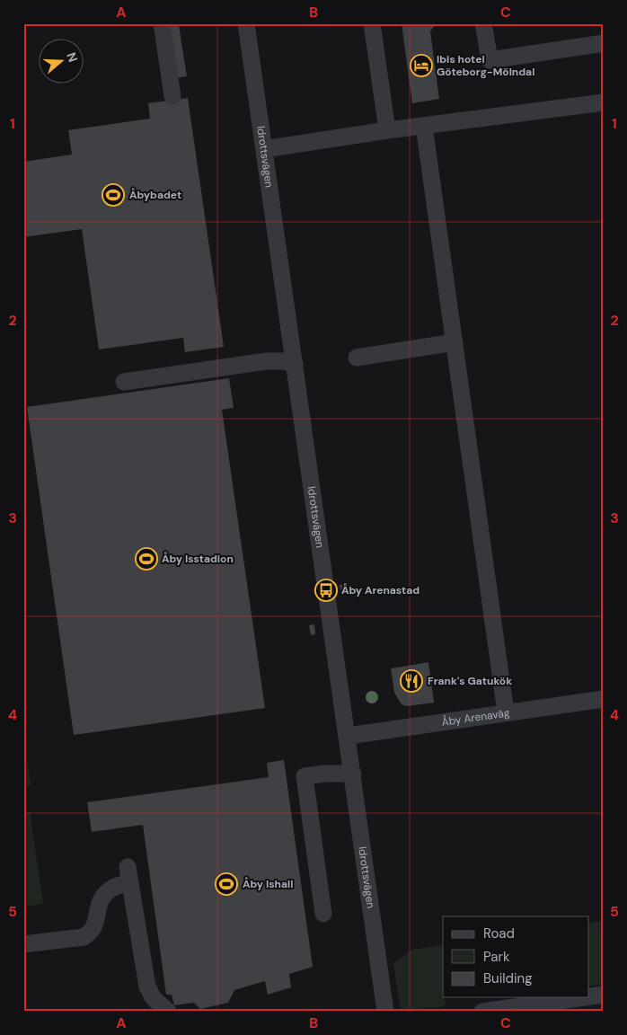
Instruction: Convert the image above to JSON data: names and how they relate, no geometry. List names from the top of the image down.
{
  "streets": {
    "street": ["Idrottsvägen", "Åby Arenaväg"]
  },
  "crossings": [
    ["Idrottsvägen", "Åby Arenaväg"]
  ],
  "places": {
    "hotel": ["Ibis hotel Göteborg-Mölndal"],
    "sports": ["Åbybadet", "Åby Isstadion", "Åby Ishall"],
    "bus stop": ["Åby Arenastad"],
    "restaurant": ["Frank's Gatukök"]
  },
  "legend": ["Road", "Park", "Building"],
  "north": "right",
  "grid": {
    "columns": ["A", "B", "C"],
    "rows": [
      "1",
      "2",
      "3",
      "4",
      "5"
    ]
  }
}
